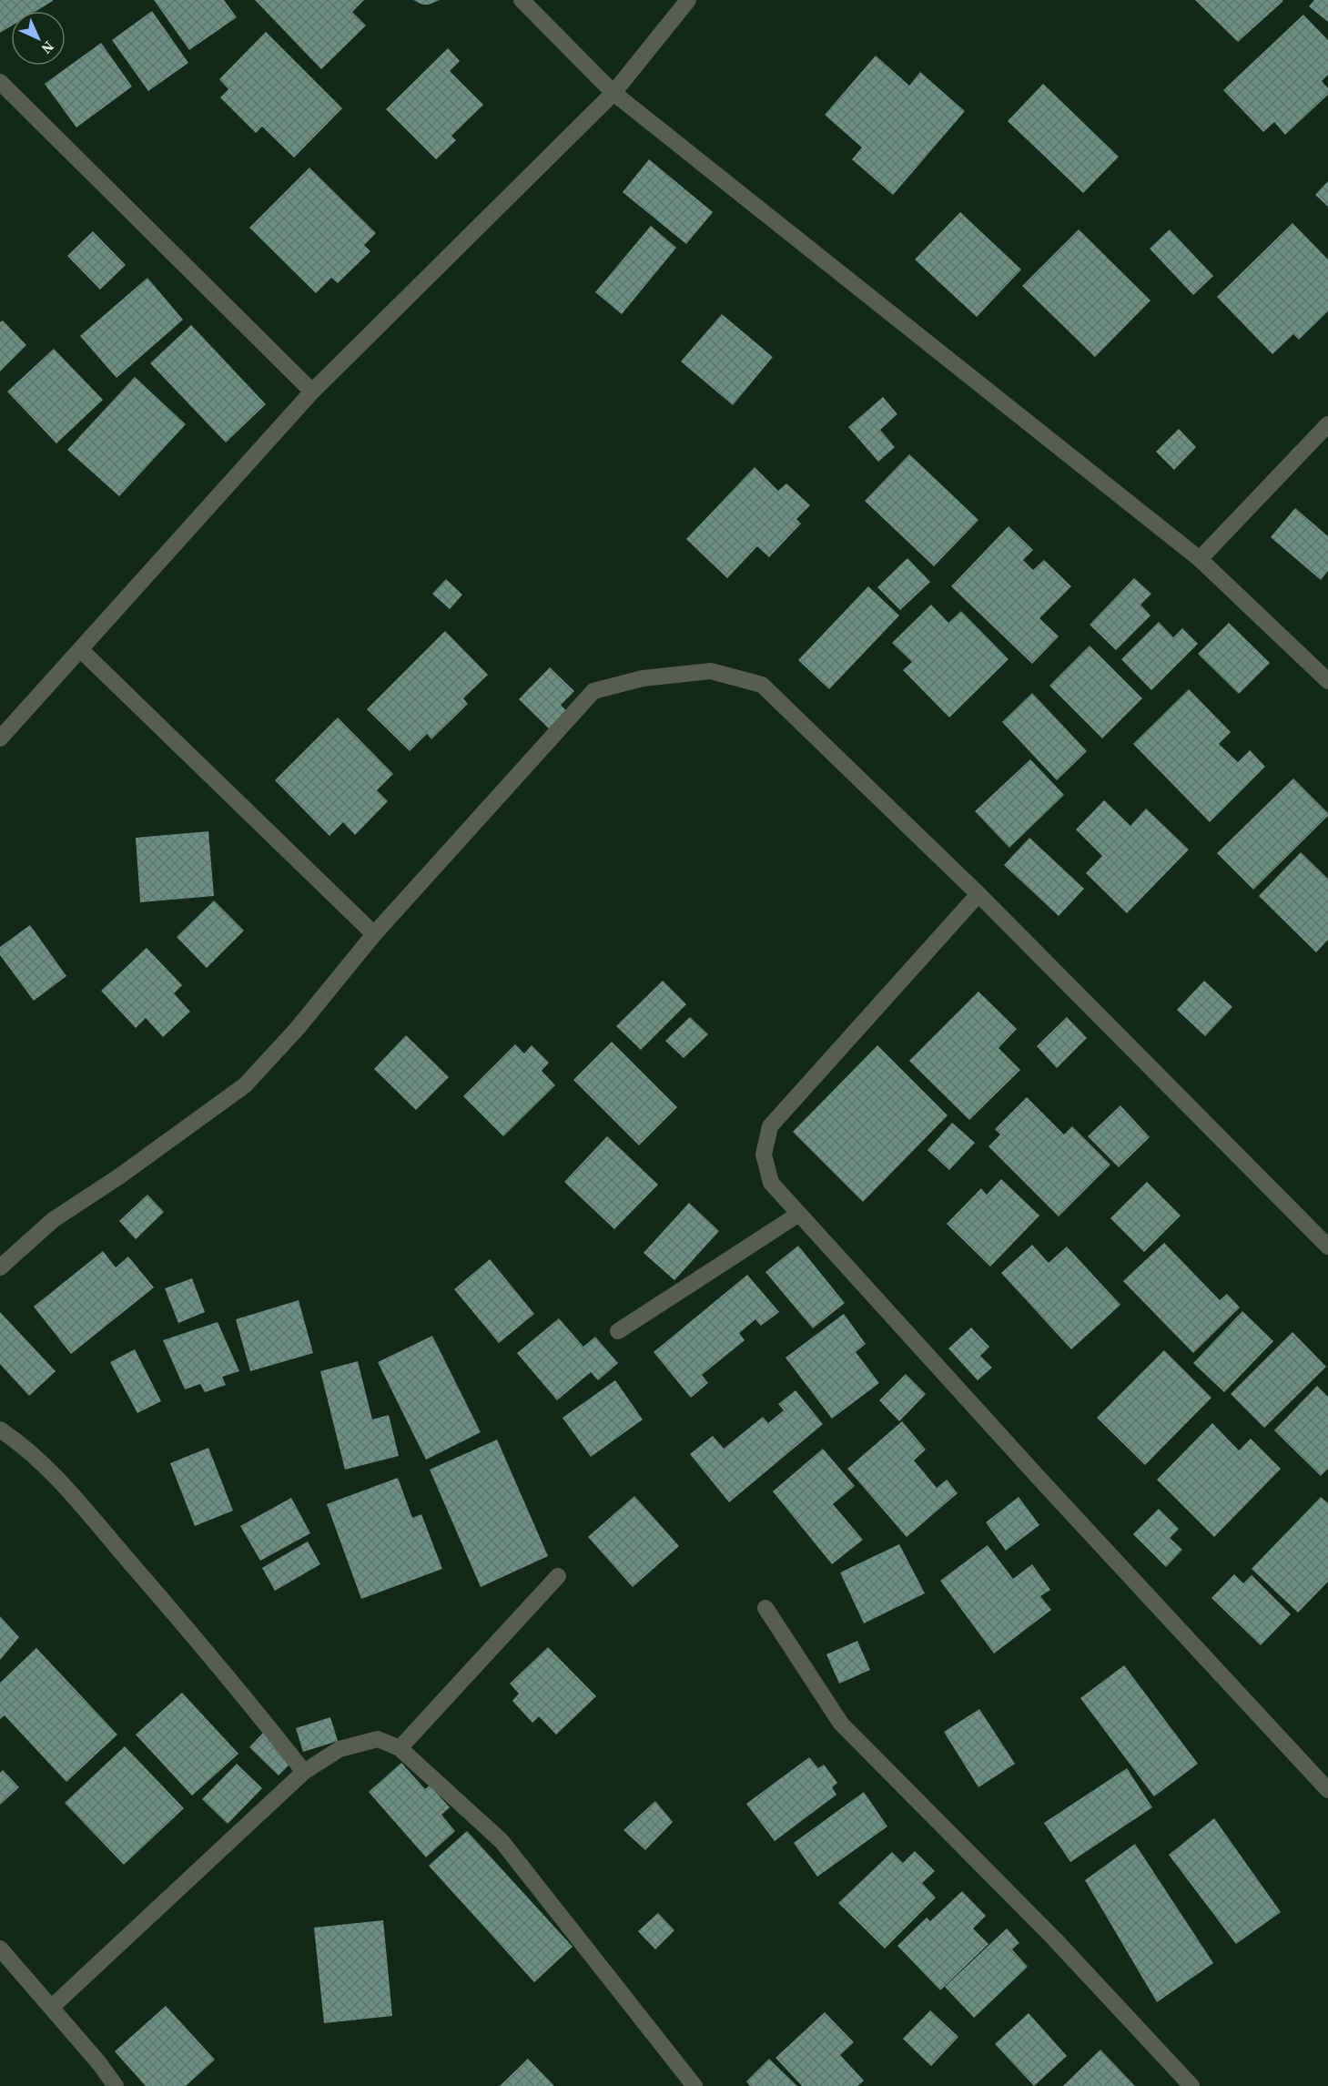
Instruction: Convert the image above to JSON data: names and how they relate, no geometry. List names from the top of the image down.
{
  "north": "bottom right"
}
